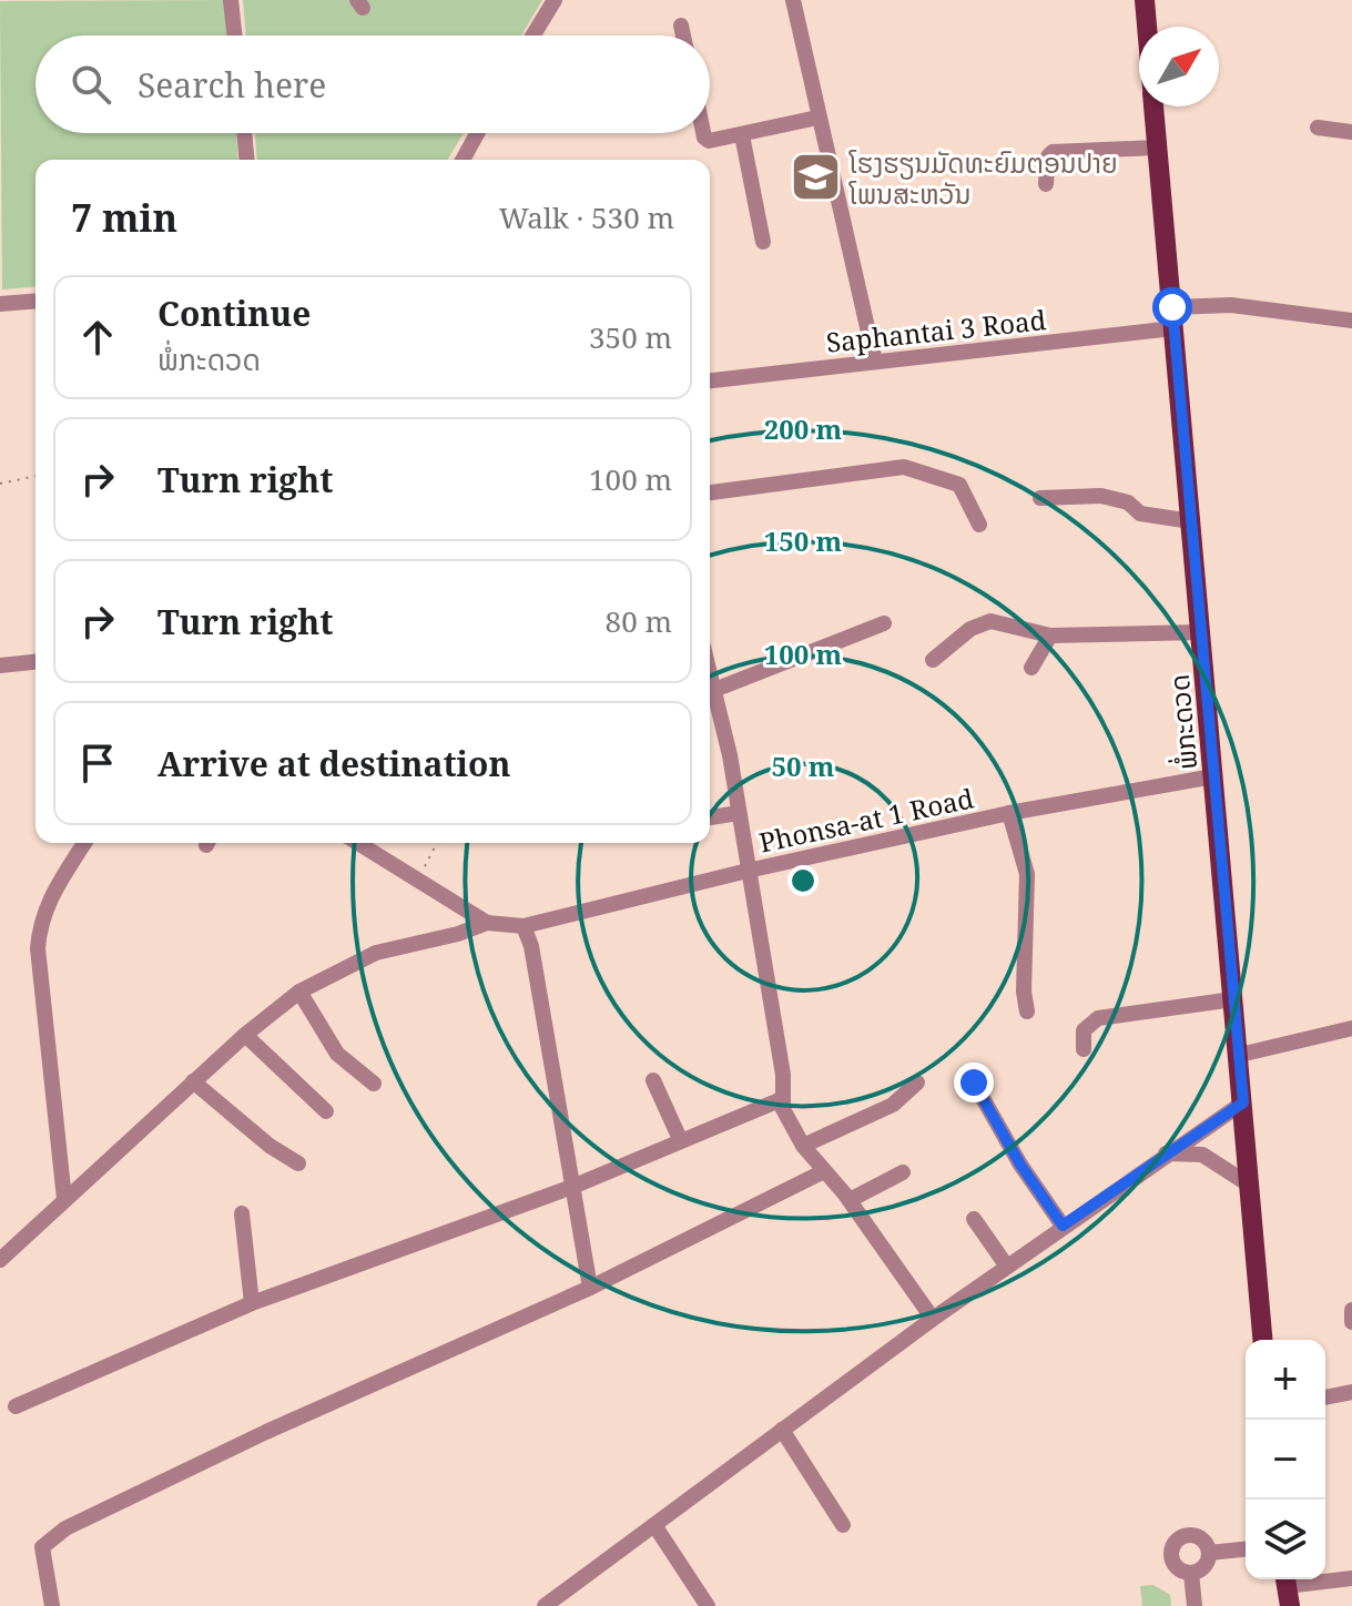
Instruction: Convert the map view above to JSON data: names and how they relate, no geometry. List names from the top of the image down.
{
  "streets": {
    "main road": ["ພໍ່ກະດວດ"],
    "street": ["Saphantai 3 Road", "Phonsa-at 1 Road"]
  },
  "crossings": [
    ["Saphantai 3 Road", "ພໍ່ກະດວດ"],
    ["ພໍ່ກະດວດ", "Phonsa-at 1 Road"]
  ],
  "places": {
    "school or university": ["ໂຮງຮຽນມັດທະຍົມຕອນປາຍ ໂພນສະຫວັນ"]
  },
  "north": "top right",
  "page": {
    "search": "Search here",
    "heading": ["7 min", "Walk · 530 m"],
    "list": [
      ["Continue", "ພໍ່ກະດວດ", "350 m"],
      ["Turn right", "100 m"],
      ["Turn right", "80 m"],
      "Arrive at destination"
    ],
    "map_buttons": ["+", "−"]
  },
  "rings": [
    "200 m",
    "150 m",
    "100 m",
    "50 m"
  ]
}
